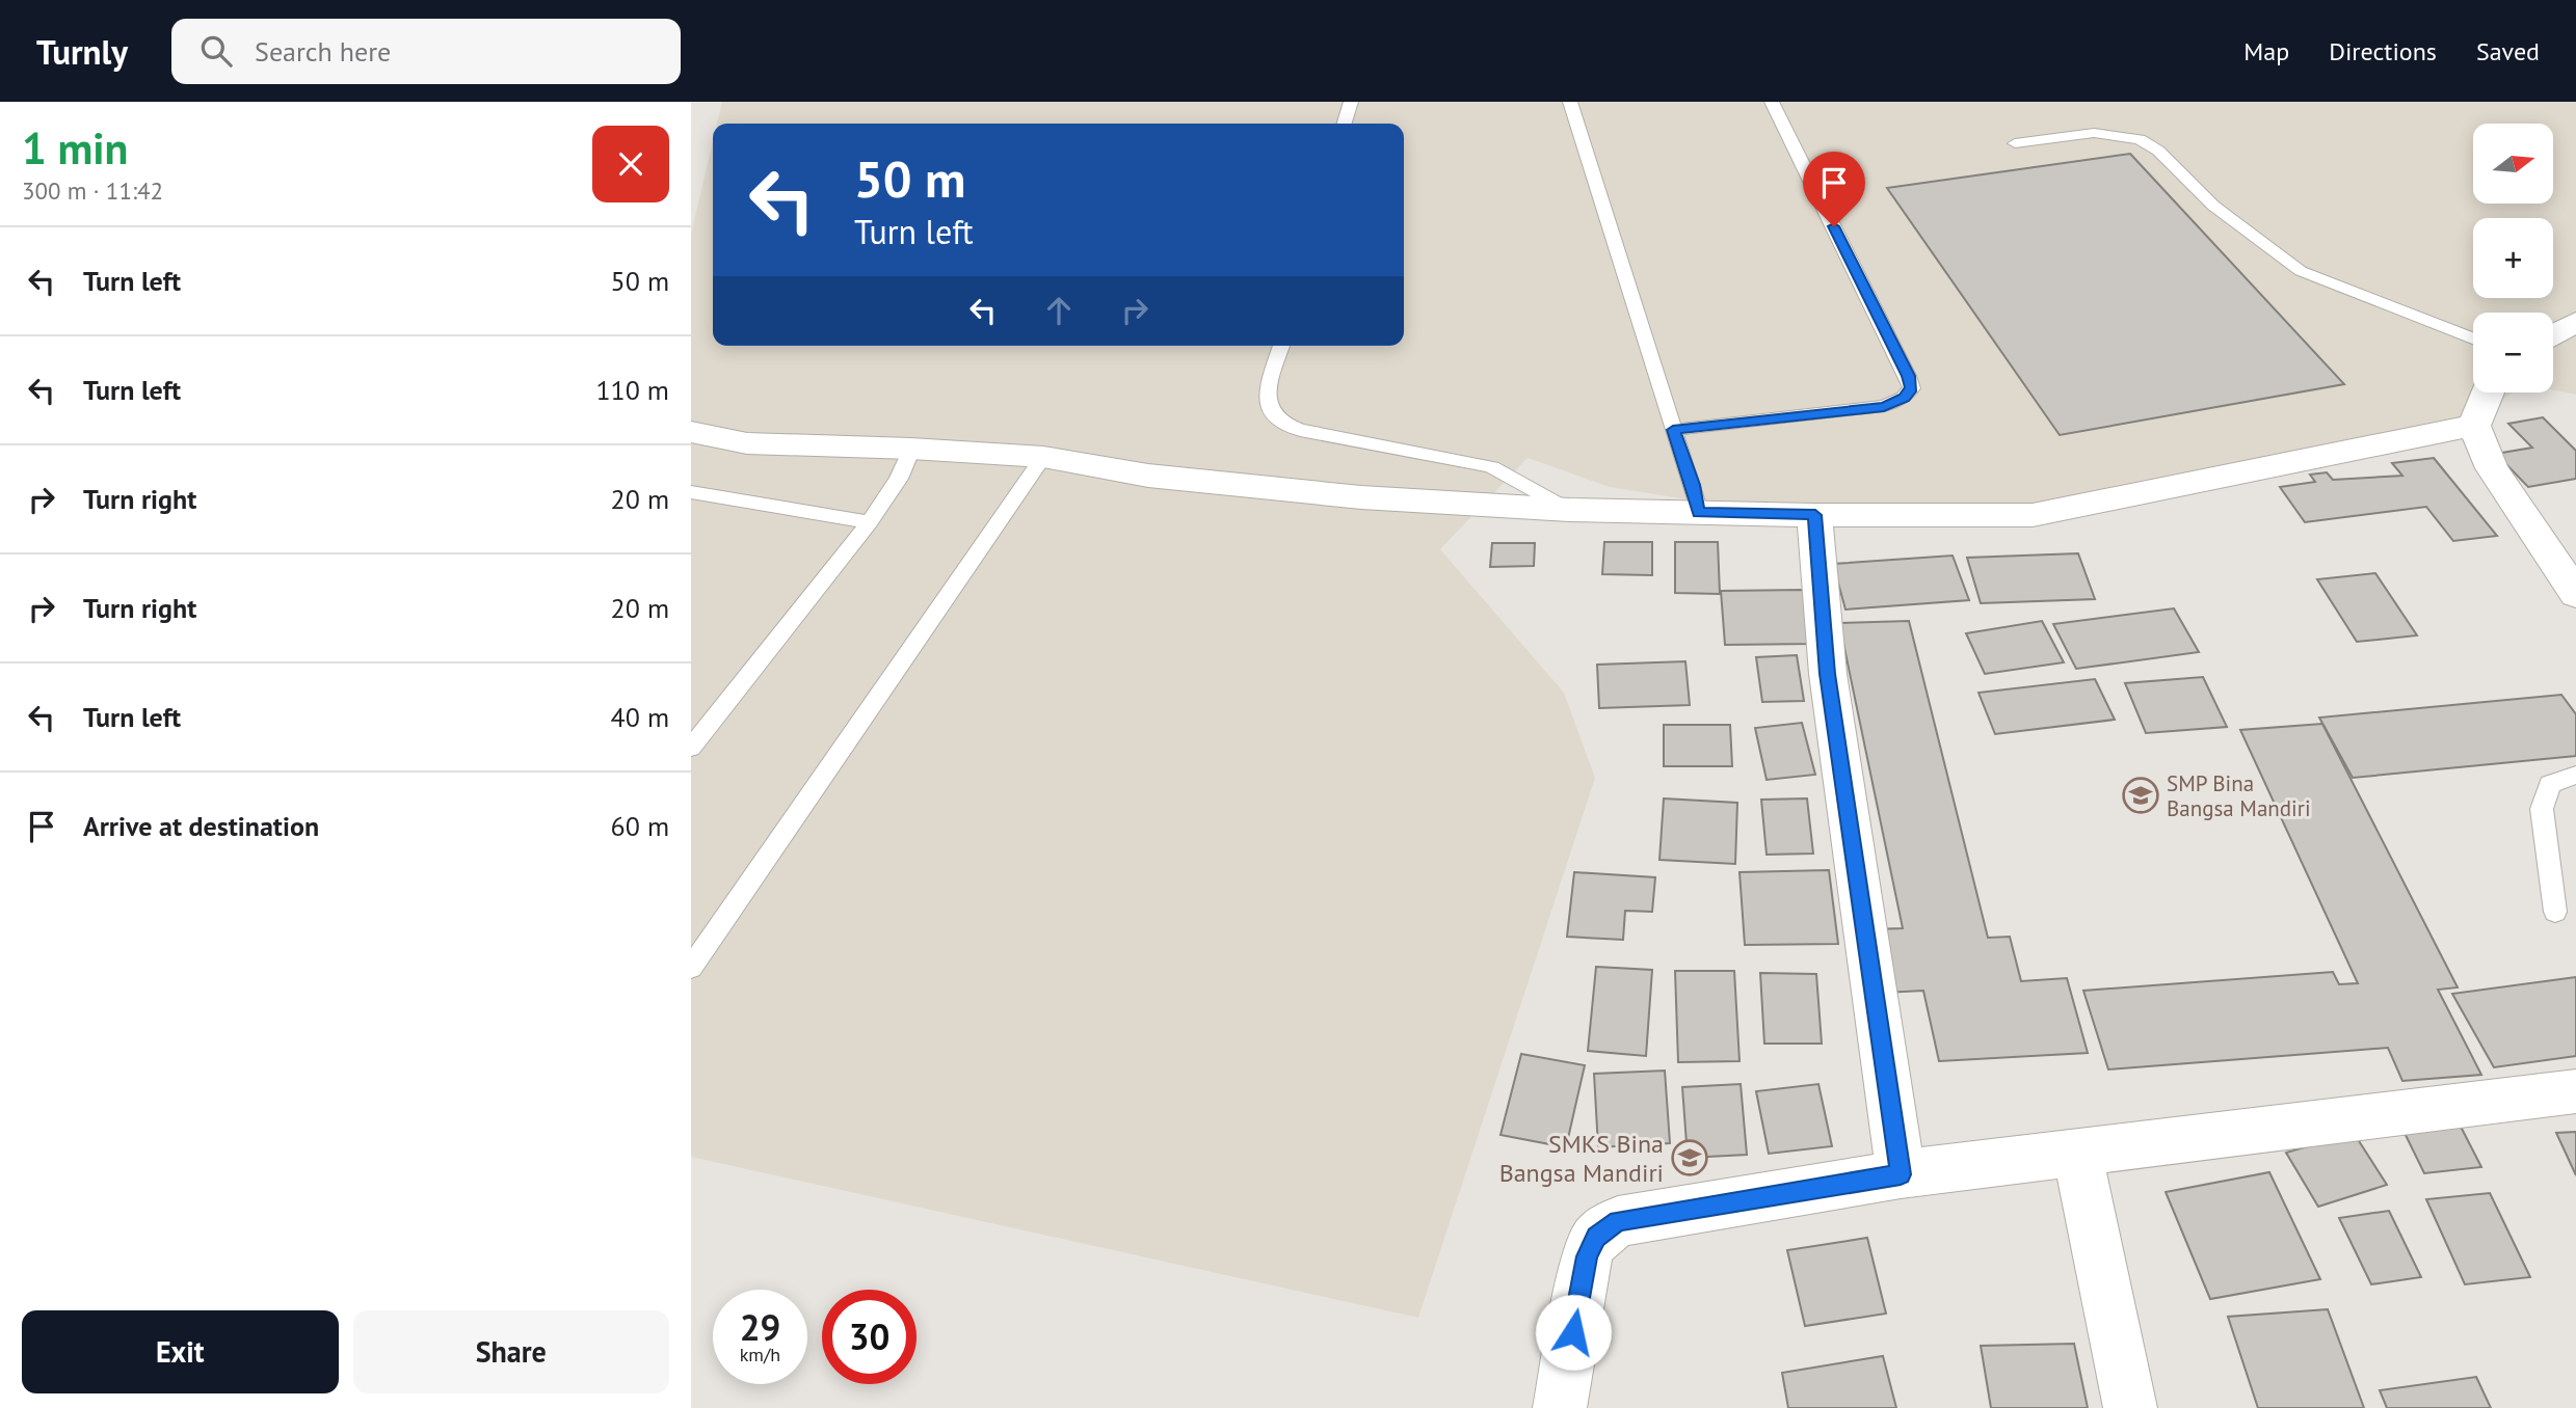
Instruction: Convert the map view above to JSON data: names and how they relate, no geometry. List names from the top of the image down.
{
  "places": {
    "school or university": ["SMP Bina Bangsa Mandiri", "SMKS Bina Bangsa Mandiri"]
  },
  "north": "right",
  "page": {
    "header": "Turnly",
    "search": "Search here",
    "nav": ["Map", "Directions", "Saved"],
    "heading": ["1 min", "300 m · 11:42"],
    "map_buttons": ["+", "−"],
    "turn": ["50 m", "Turn left"],
    "list": [
      {
        "name": "Turn left",
        "value": "50 m"
      },
      {
        "name": "Turn left",
        "value": "110 m"
      },
      {
        "name": "Turn right",
        "value": "20 m"
      },
      {
        "name": "Turn right",
        "value": "20 m"
      },
      {
        "name": "Turn left",
        "value": "40 m"
      },
      {
        "name": "Arrive at destination",
        "value": "60 m"
      }
    ],
    "speed": "29 km/h",
    "limit": "30",
    "buttons": ["Exit", "Share"]
  }
}
